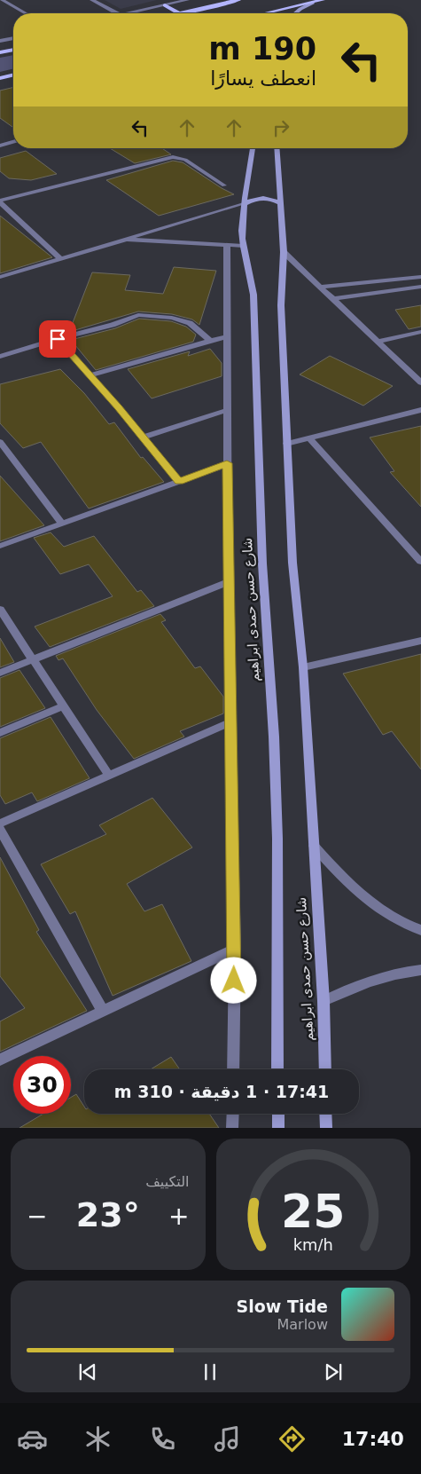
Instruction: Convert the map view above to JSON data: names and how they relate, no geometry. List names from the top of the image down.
{
  "streets": {
    "main road": ["شارع حسن حمدى ابراهيم"]
  },
  "page": {
    "turn": ["190 m", "انعطف يسارًا"],
    "limit": "30",
    "trip": "17:41 · 1 دقيقة · 310 m",
    "tile": "التكييف",
    "heat": ["−", "23°", "+"],
    "song": ["Slow Tide", "Marlow"],
    "tabs": "17:40",
    "gauge": ["25", "km/h"]
  }
}
